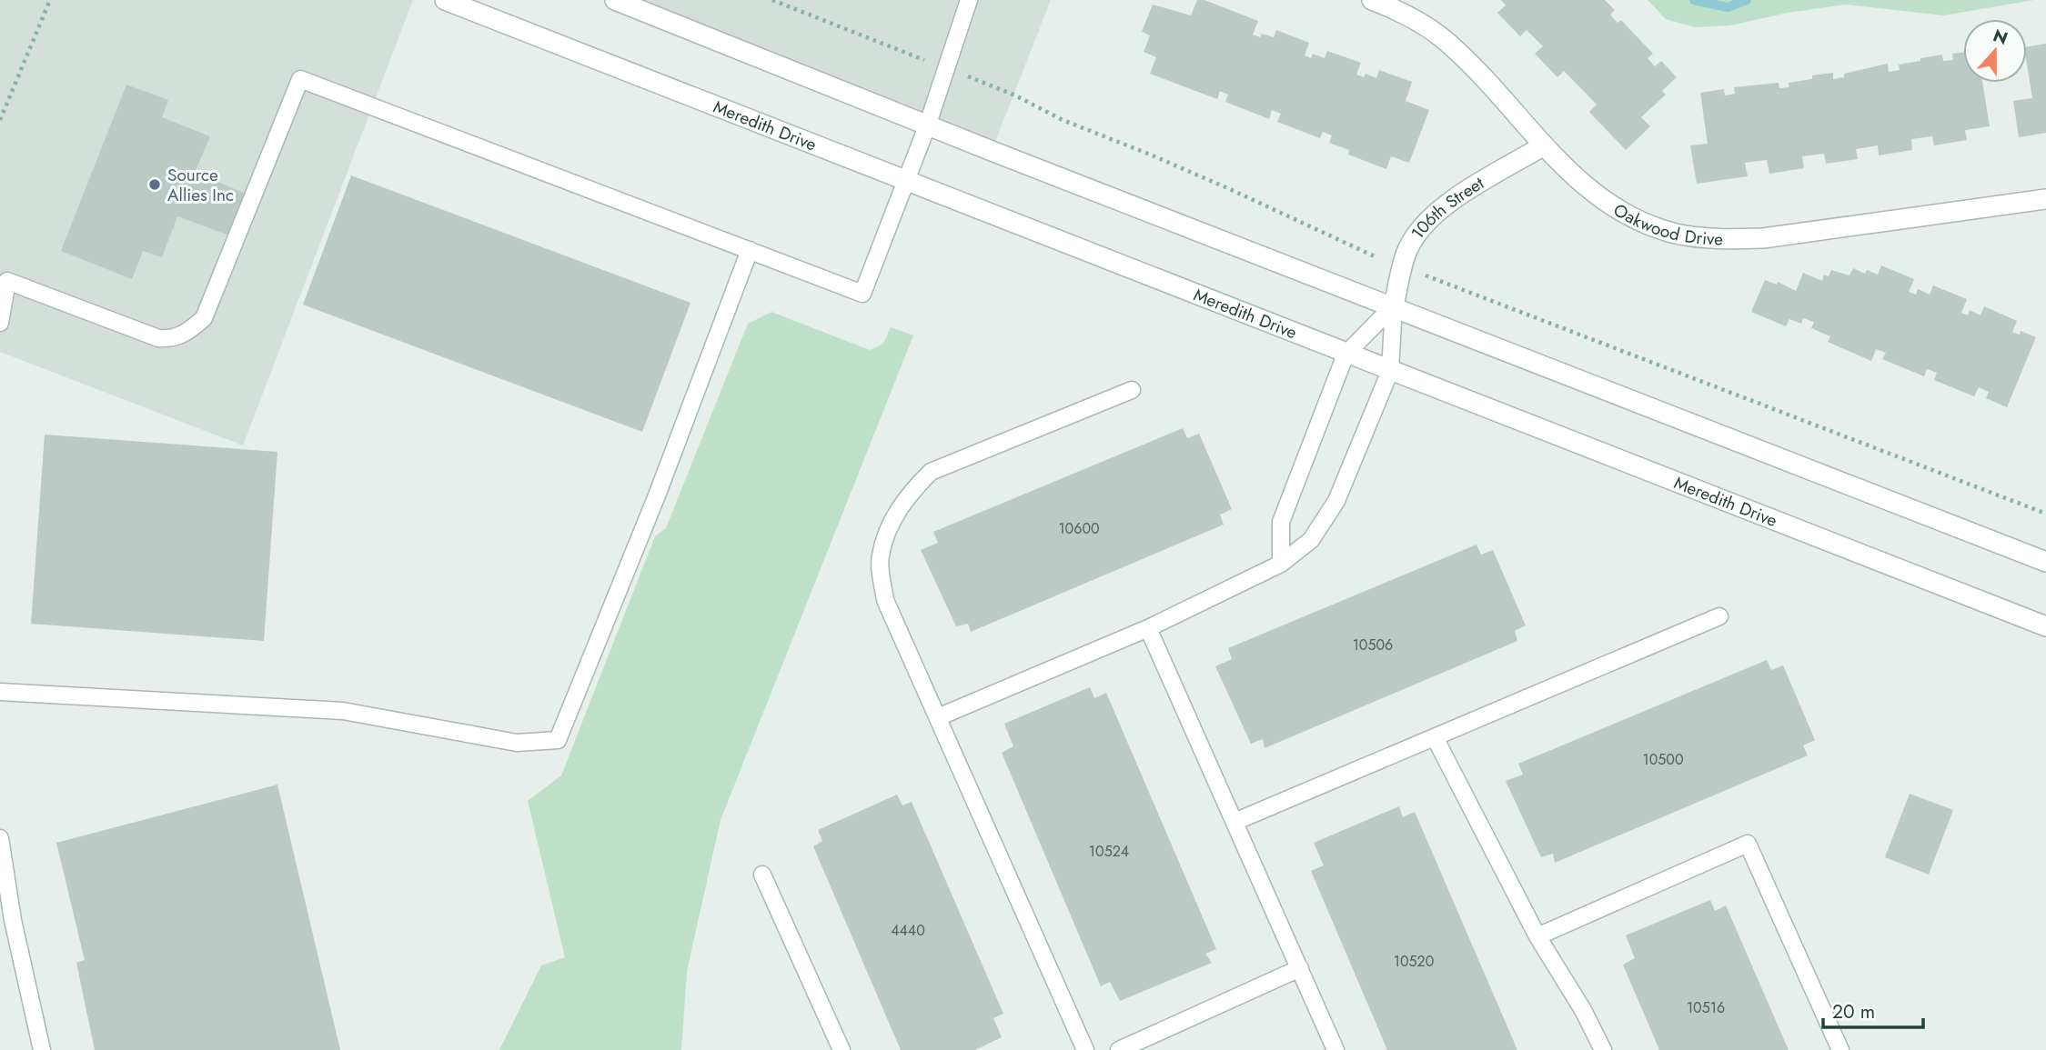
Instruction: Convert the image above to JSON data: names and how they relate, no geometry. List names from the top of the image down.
{
  "streets": {
    "main road": ["Meredith Drive", "106th Street", "Oakwood Drive"]
  },
  "crossings": [
    ["106th Street", "Oakwood Drive"]
  ],
  "places": ["Source Allies Inc"],
  "house_numbers": [
    "10600",
    "10506",
    "10500",
    "10524",
    "4440",
    "10520",
    "10516"
  ],
  "scale_bar": "20 m",
  "north": "top"
}
